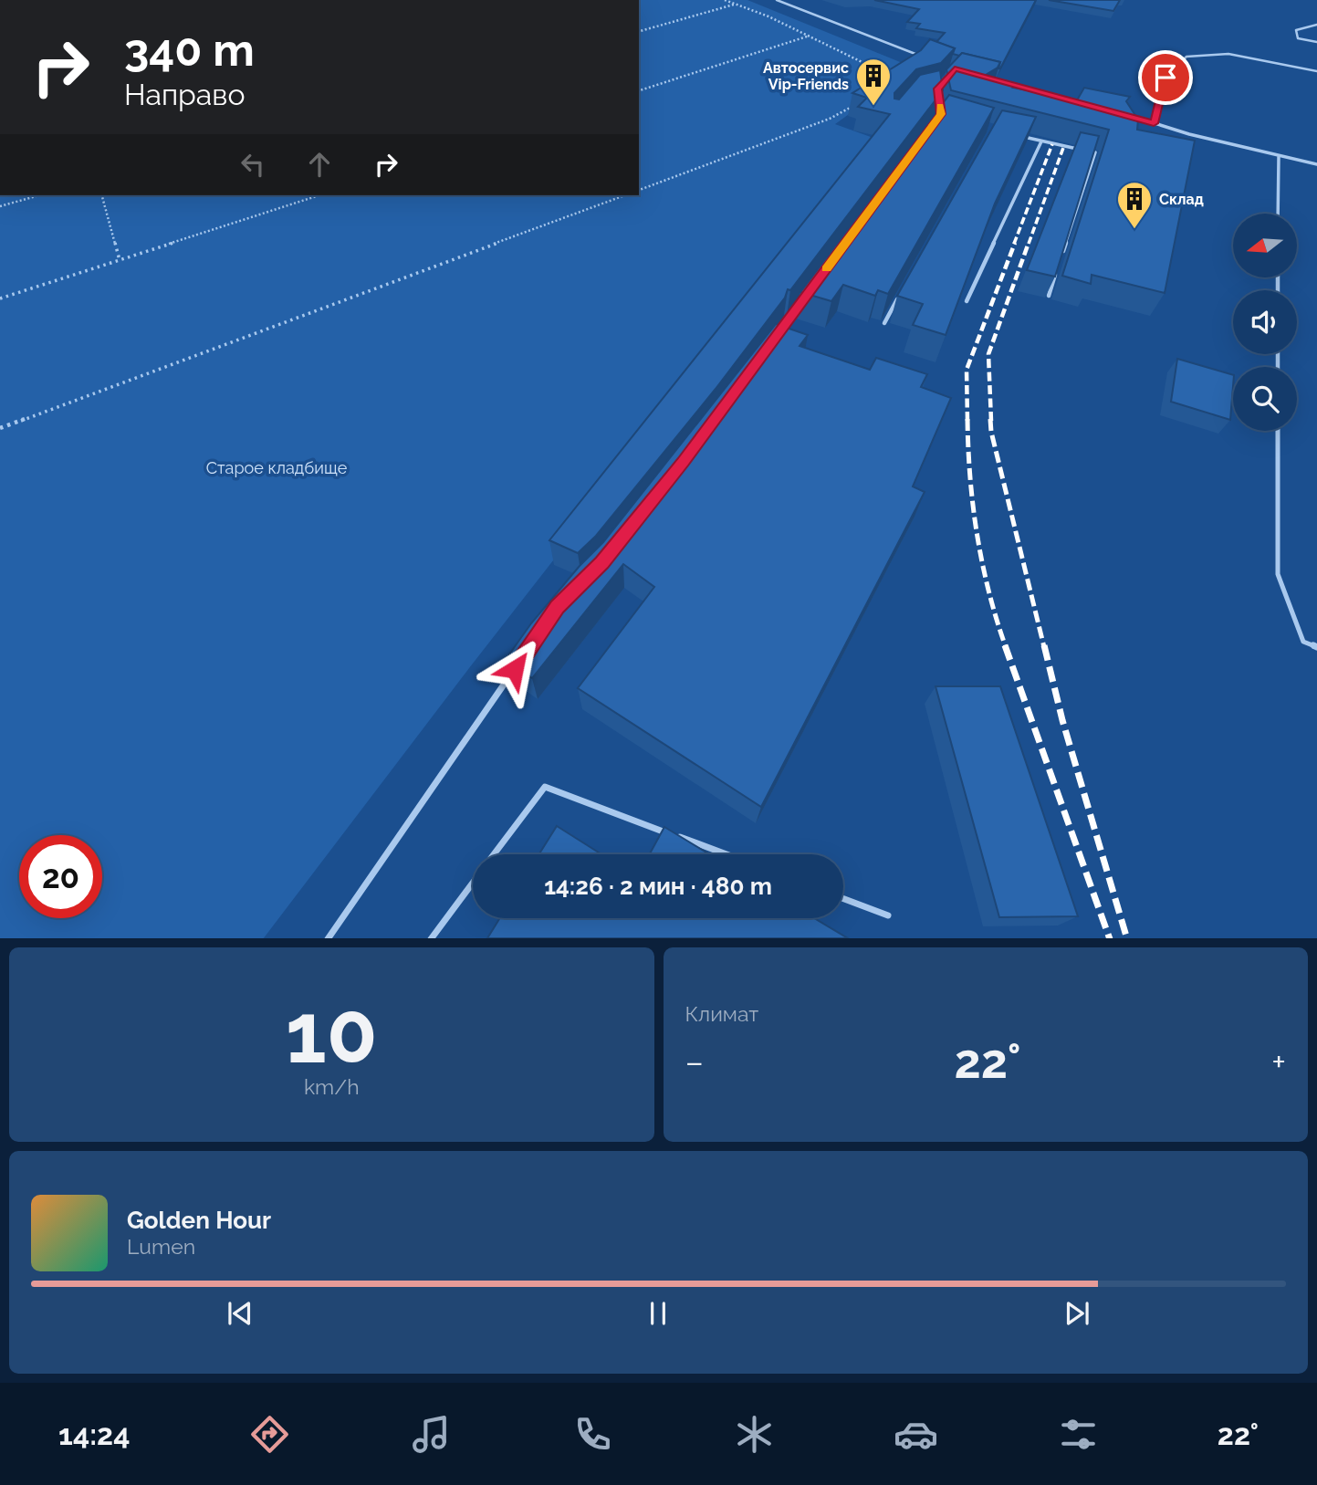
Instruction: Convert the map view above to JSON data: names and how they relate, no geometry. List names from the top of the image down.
{
  "parks": ["Старое кладбище"],
  "places": {
    "building": ["Автосервис Vip-Friends", "Склад"]
  },
  "north": "left",
  "page": {
    "turn": ["340 m", "Направо"],
    "limit": "20",
    "trip": "14:26 · 2 мин · 480 m",
    "tile": [
      ["10", "km/h"],
      "Климат"
    ],
    "heat": ["−", "22°", "+"],
    "song": ["Golden Hour", "Lumen"],
    "tabs": ["14:24", "22°"]
  }
}
